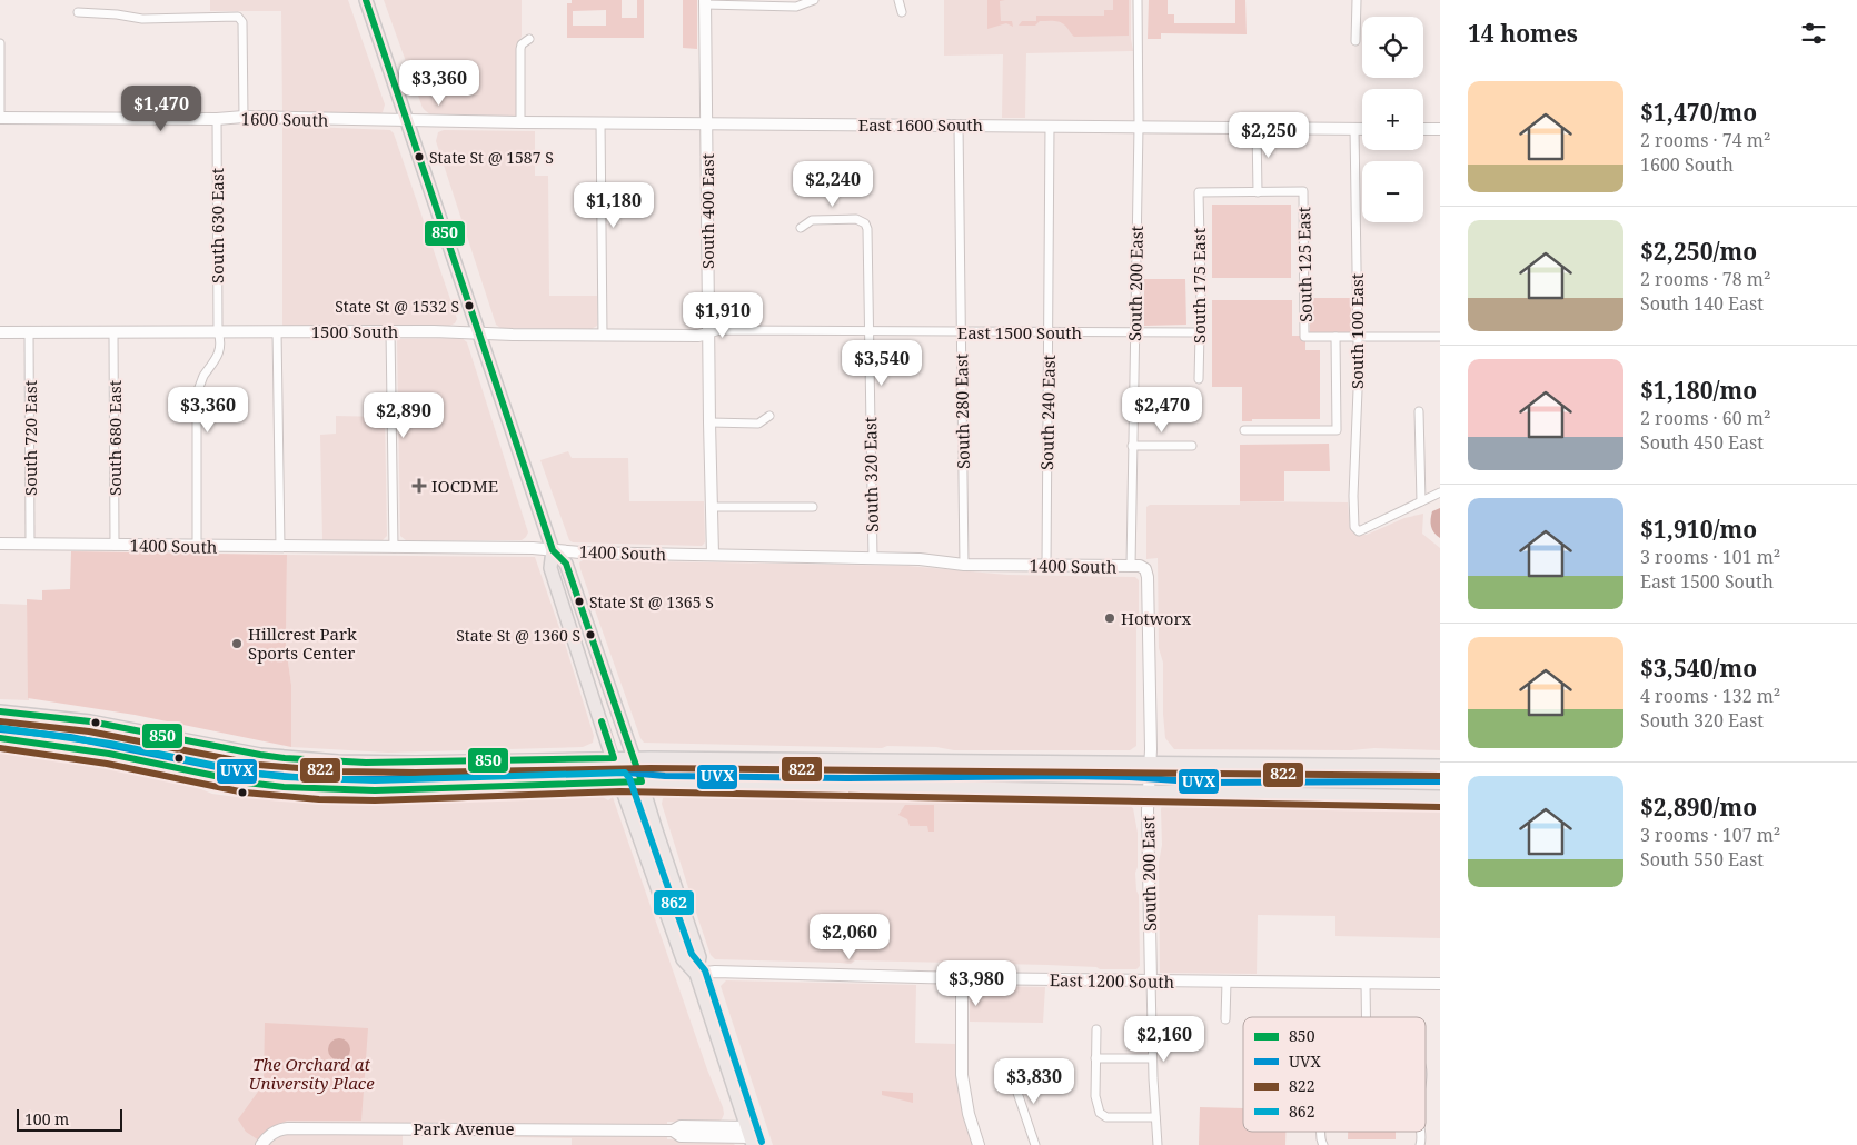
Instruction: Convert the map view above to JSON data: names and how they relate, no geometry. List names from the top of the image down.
{
  "streets": {
    "street": [
      "1600 South",
      "East 1600 South",
      "South 400 East",
      "South 630 East",
      "South 125 East",
      "South 200 East",
      "South 175 East",
      "1500 South",
      "South 100 East",
      "East 1500 South",
      "South 280 East",
      "South 240 East",
      "South 720 East",
      "South 680 East",
      "South 320 East",
      "1400 South",
      "East 1200 South",
      "Park Avenue"
    ]
  },
  "crossings": [
    ["1600 South", "East 1600 South"],
    ["1600 South", "South 630 East"],
    ["East 1600 South", "South 400 East"],
    ["East 1600 South", "South 200 East"],
    ["East 1600 South", "South 100 East"],
    ["East 1600 South", "South 280 East"],
    ["East 1600 South", "South 240 East"],
    ["South 400 East", "1500 South"],
    ["South 400 East", "East 1500 South"],
    ["South 400 East", "1400 South"],
    ["South 630 East", "1500 South"],
    ["South 630 East", "1400 South"],
    ["South 125 East", "South 175 East"],
    ["South 200 East", "East 1500 South"],
    ["South 200 East", "1400 South"],
    ["South 200 East", "East 1200 South"],
    ["South 175 East", "East 1500 South"],
    ["1500 South", "East 1500 South"],
    ["1500 South", "South 720 East"],
    ["1500 South", "South 680 East"],
    ["East 1500 South", "South 280 East"],
    ["East 1500 South", "South 240 East"],
    ["East 1500 South", "South 320 East"],
    ["South 280 East", "1400 South"],
    ["South 240 East", "1400 South"],
    ["South 720 East", "1400 South"],
    ["South 680 East", "1400 South"],
    ["South 320 East", "1400 South"]
  ],
  "parks": ["The Orchard at University Place"],
  "places": {
    "other": [
      "State St @ 1587 S",
      "State St @ 1532 S",
      "State St @ 1365 S",
      "Hotworx",
      "State St @ 1360 S",
      "Hillcrest Park Sports Center"
    ],
    "health": ["IOCDME"]
  },
  "lines": [
    "transit line 850",
    "transit line 822",
    "transit line 862",
    "transit line UVX"
  ],
  "legend": [
    "850",
    "UVX",
    "822",
    "862"
  ],
  "scale_bar": "100 m",
  "page": {
    "heading": "14 homes",
    "map_buttons": ["+", "−"],
    "price": [
      "$3,360",
      "$1,470",
      "$2,250",
      "$2,240",
      "$1,180",
      "$1,910",
      "$3,540",
      "$3,360",
      "$2,470",
      "$2,890",
      "$2,060",
      "$3,980",
      "$2,160",
      "$3,830"
    ],
    "list": [
      {
        "name": "$1,470/mo",
        "note": "2 rooms · 74 m² · 1600 South"
      },
      {
        "name": "$2,250/mo",
        "note": "2 rooms · 78 m² · South 140 East"
      },
      {
        "name": "$1,180/mo",
        "note": "2 rooms · 60 m² · South 450 East"
      },
      {
        "name": "$1,910/mo",
        "note": "3 rooms · 101 m² · East 1500 South"
      },
      {
        "name": "$3,540/mo",
        "note": "4 rooms · 132 m² · South 320 East"
      },
      {
        "name": "$2,890/mo",
        "note": "3 rooms · 107 m² · South 550 East"
      }
    ],
    "scale": "100 m"
  }
}
